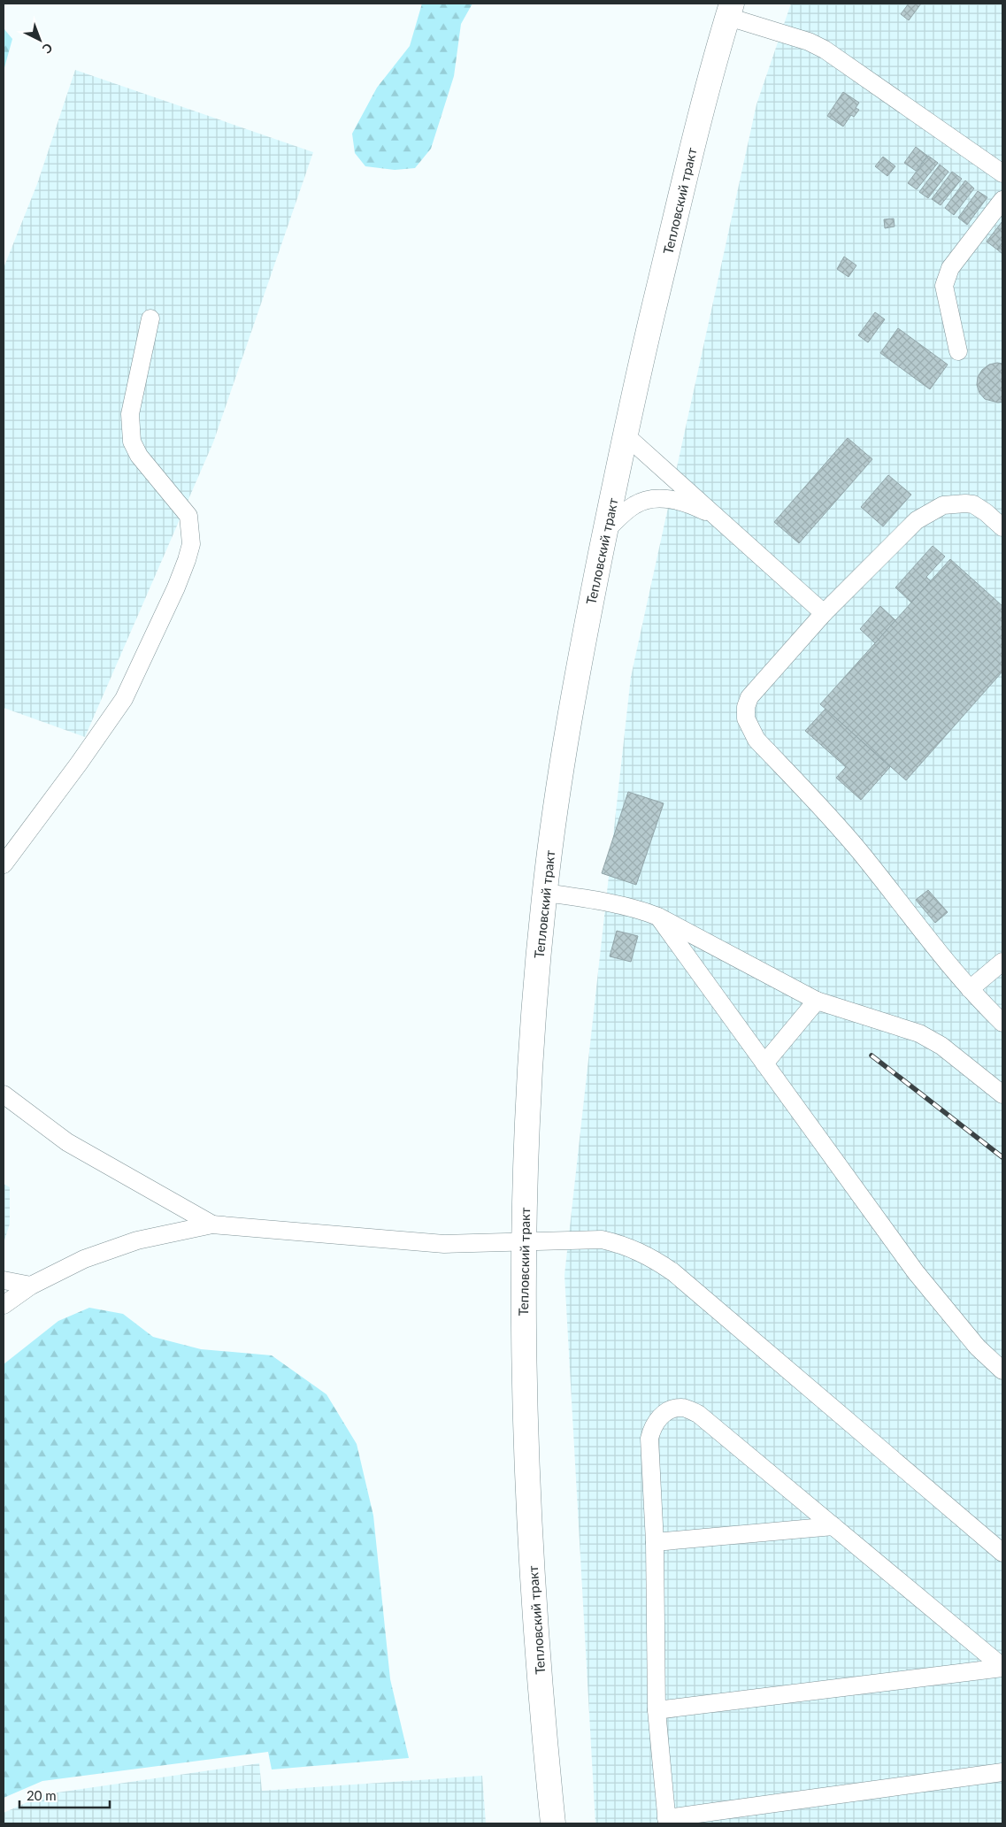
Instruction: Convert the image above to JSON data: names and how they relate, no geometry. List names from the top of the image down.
{
  "streets": {
    "main road": ["Тепловский тракт"]
  },
  "scale_bar": "20 m",
  "north": "bottom right"
}
